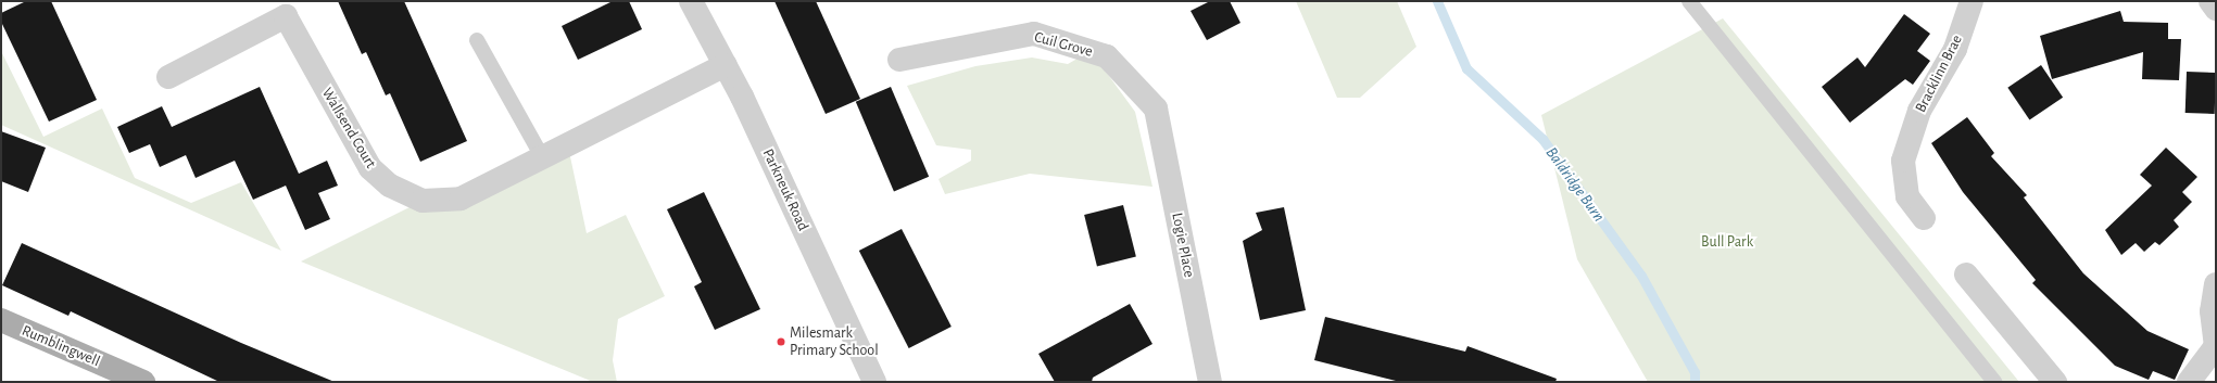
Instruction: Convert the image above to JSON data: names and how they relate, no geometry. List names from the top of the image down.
{
  "streets": {
    "main road": ["Rumblingwell"],
    "street": [
      "Cuil Grove",
      "Bracklinn Brae",
      "Wallsend Court",
      "Parkneuk Road",
      "Logie Place"
    ]
  },
  "crossings": [
    ["Cuil Grove", "Logie Place"],
    ["Wallsend Court", "Parkneuk Road"]
  ],
  "water": ["Baldridge Burn"],
  "parks": ["Bull Park"],
  "places": ["Milesmark Primary School"]
}
